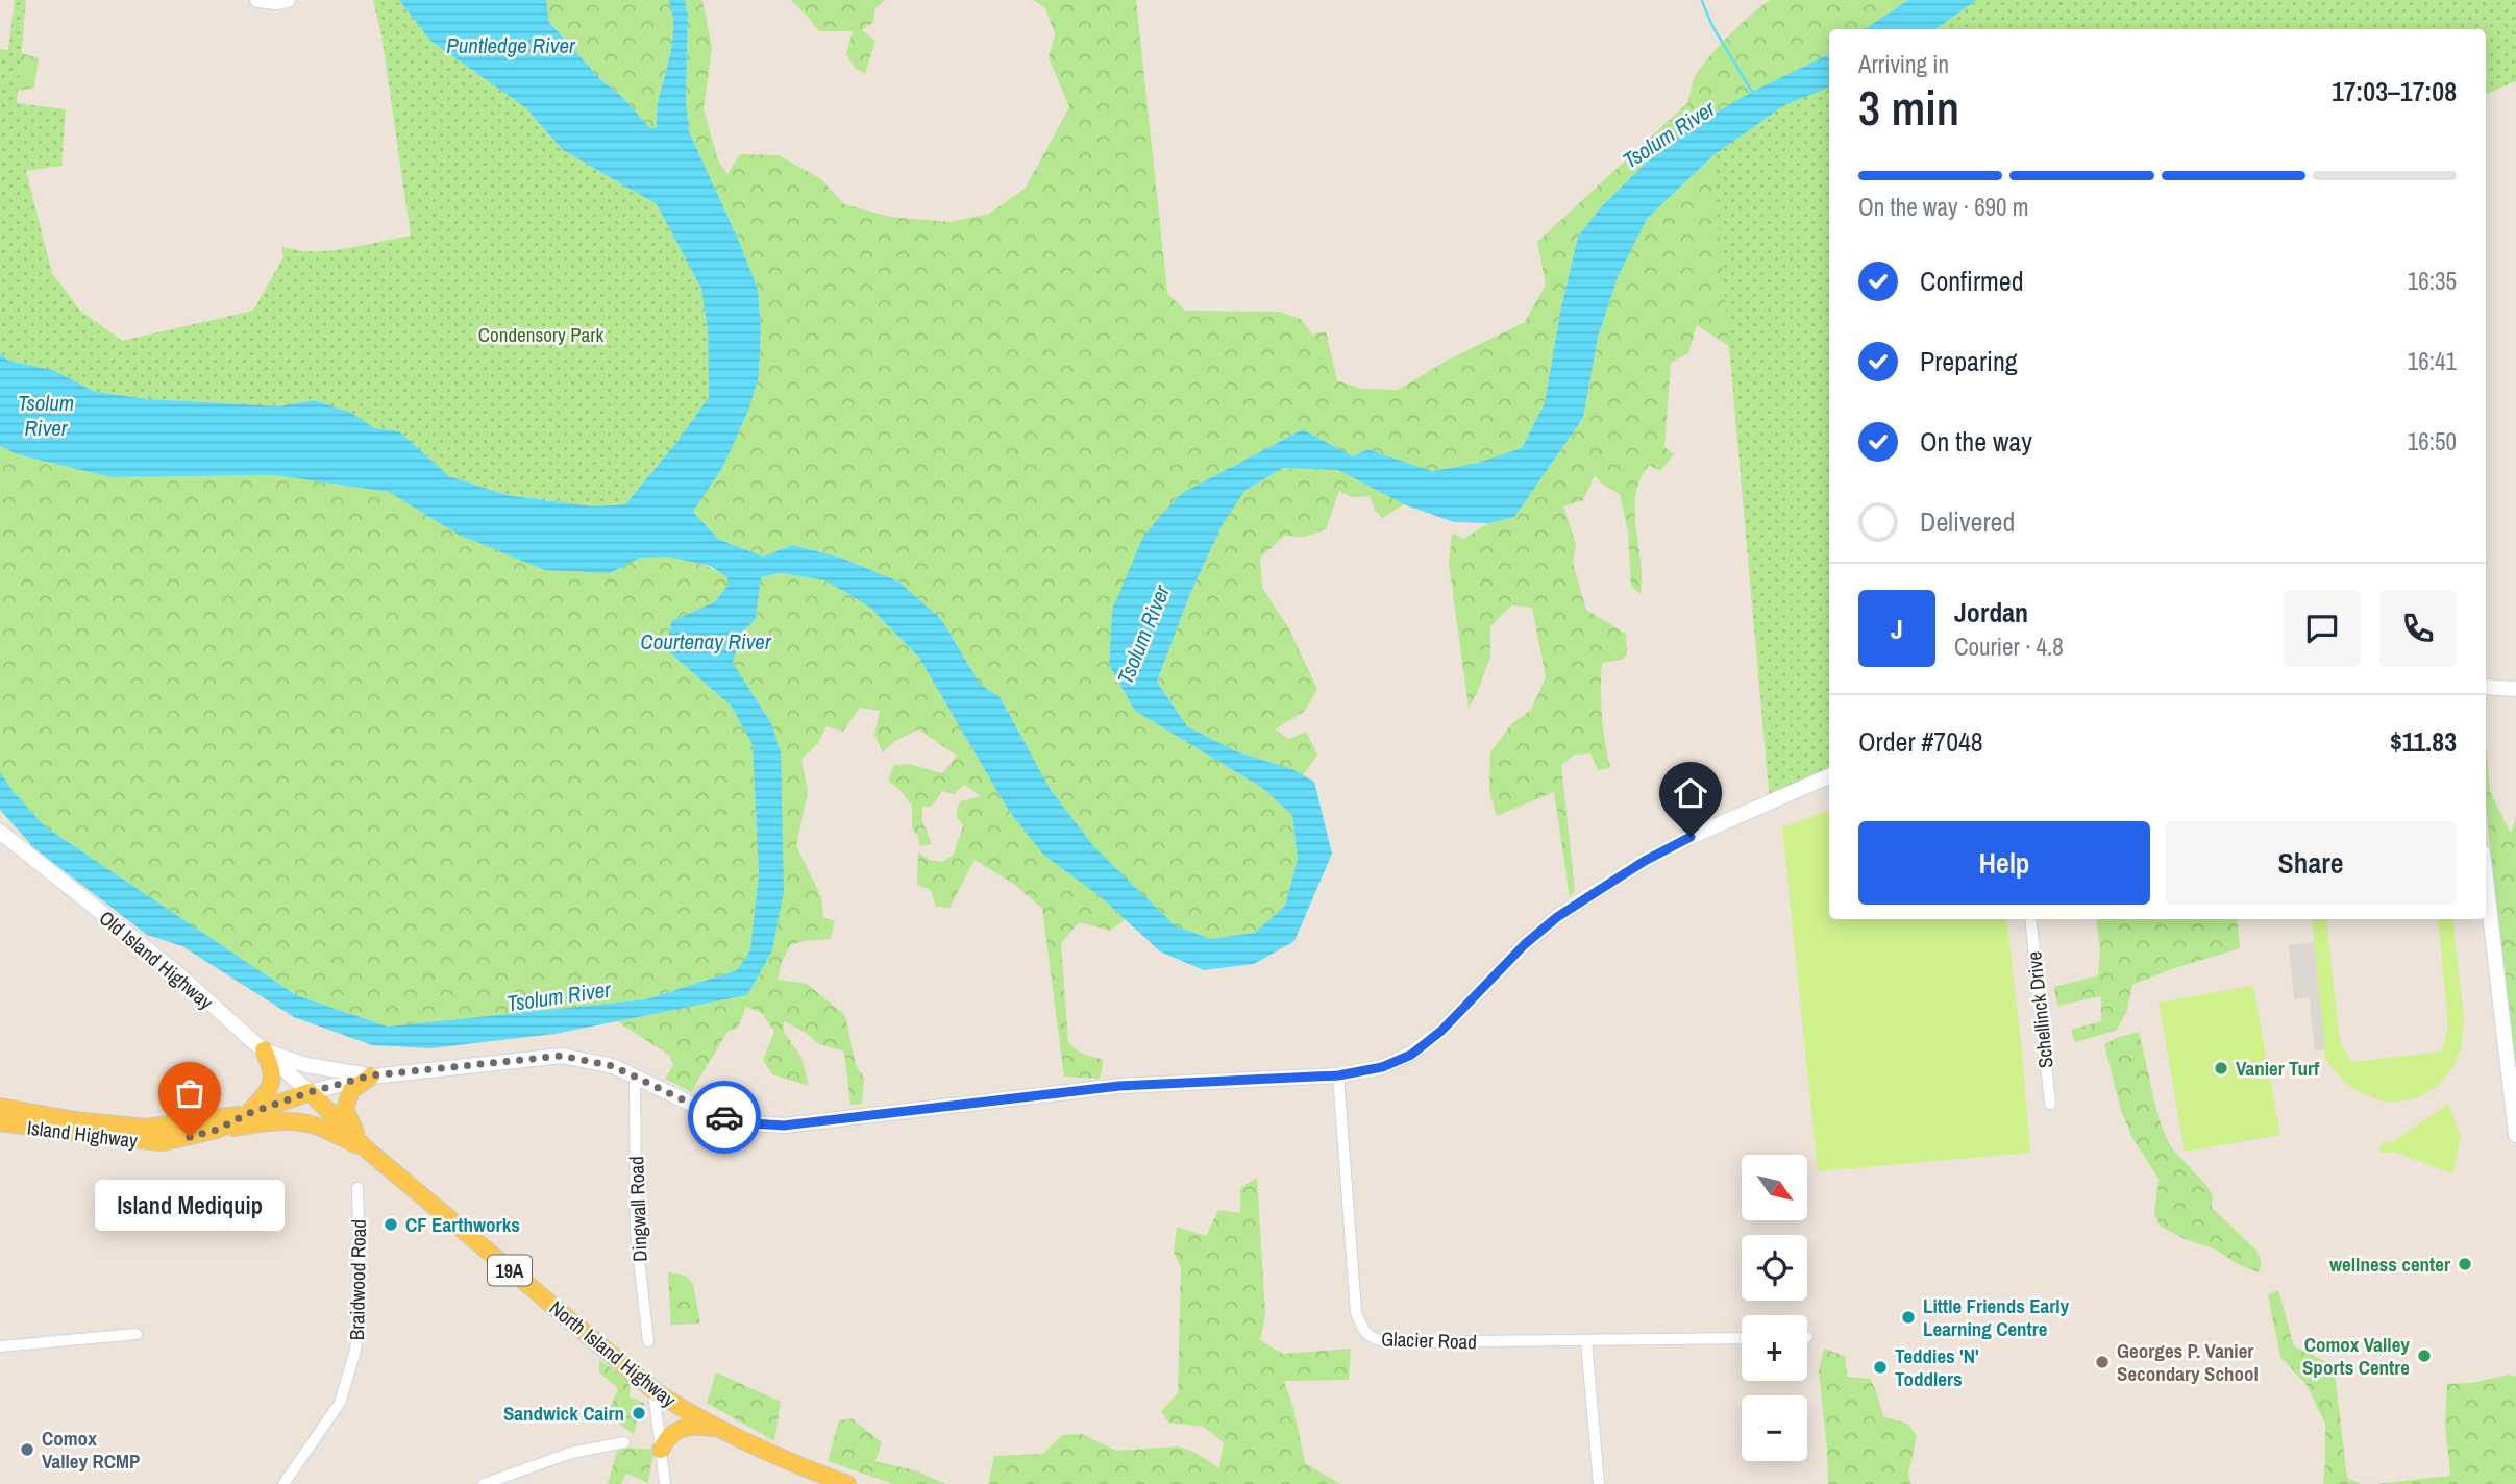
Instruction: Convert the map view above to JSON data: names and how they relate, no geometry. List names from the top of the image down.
{
  "streets": {
    "main road": [
      "Old Island Highway",
      "Island Highway",
      "19A",
      "North Island Highway"
    ],
    "street": [
      "Schellinck Drive",
      "Dingwall Road",
      "Braidwood Road",
      "Glacier Road"
    ]
  },
  "crossings": [
    ["Old Island Highway", "Island Highway"],
    ["Old Island Highway", "North Island Highway"],
    ["Island Highway", "North Island Highway"]
  ],
  "water": ["Puntledge River", "Tsolum River", "Courtenay River"],
  "parks": ["Condensory Park"],
  "places": [
    "Vanier Turf",
    "Island Mediquip",
    "CF Earthworks",
    "wellness center",
    "Little Friends Early Learning Centre",
    "Comox Valley Sports Centre",
    "Georges P. Vanier Secondary School",
    "Teddies 'N' Toddlers",
    "Sandwick Cairn",
    "Comox Valley RCMP"
  ],
  "north": "bottom right",
  "page": {
    "heading": ["3 min", "Arriving in", "17:03–17:08"],
    "panel": [
      "Jordan",
      "Courier · 4.8",
      "Order #7048",
      "$11.83"
    ],
    "bar": "On the way · 690 m",
    "list": [
      ["Confirmed", "16:35"],
      ["Preparing", "16:41"],
      ["On the way", "16:50"],
      "Delivered"
    ],
    "round": "J",
    "buttons": ["Help", "Share"],
    "map_buttons": ["+", "−"],
    "bubble": "Island Mediquip"
  }
}
